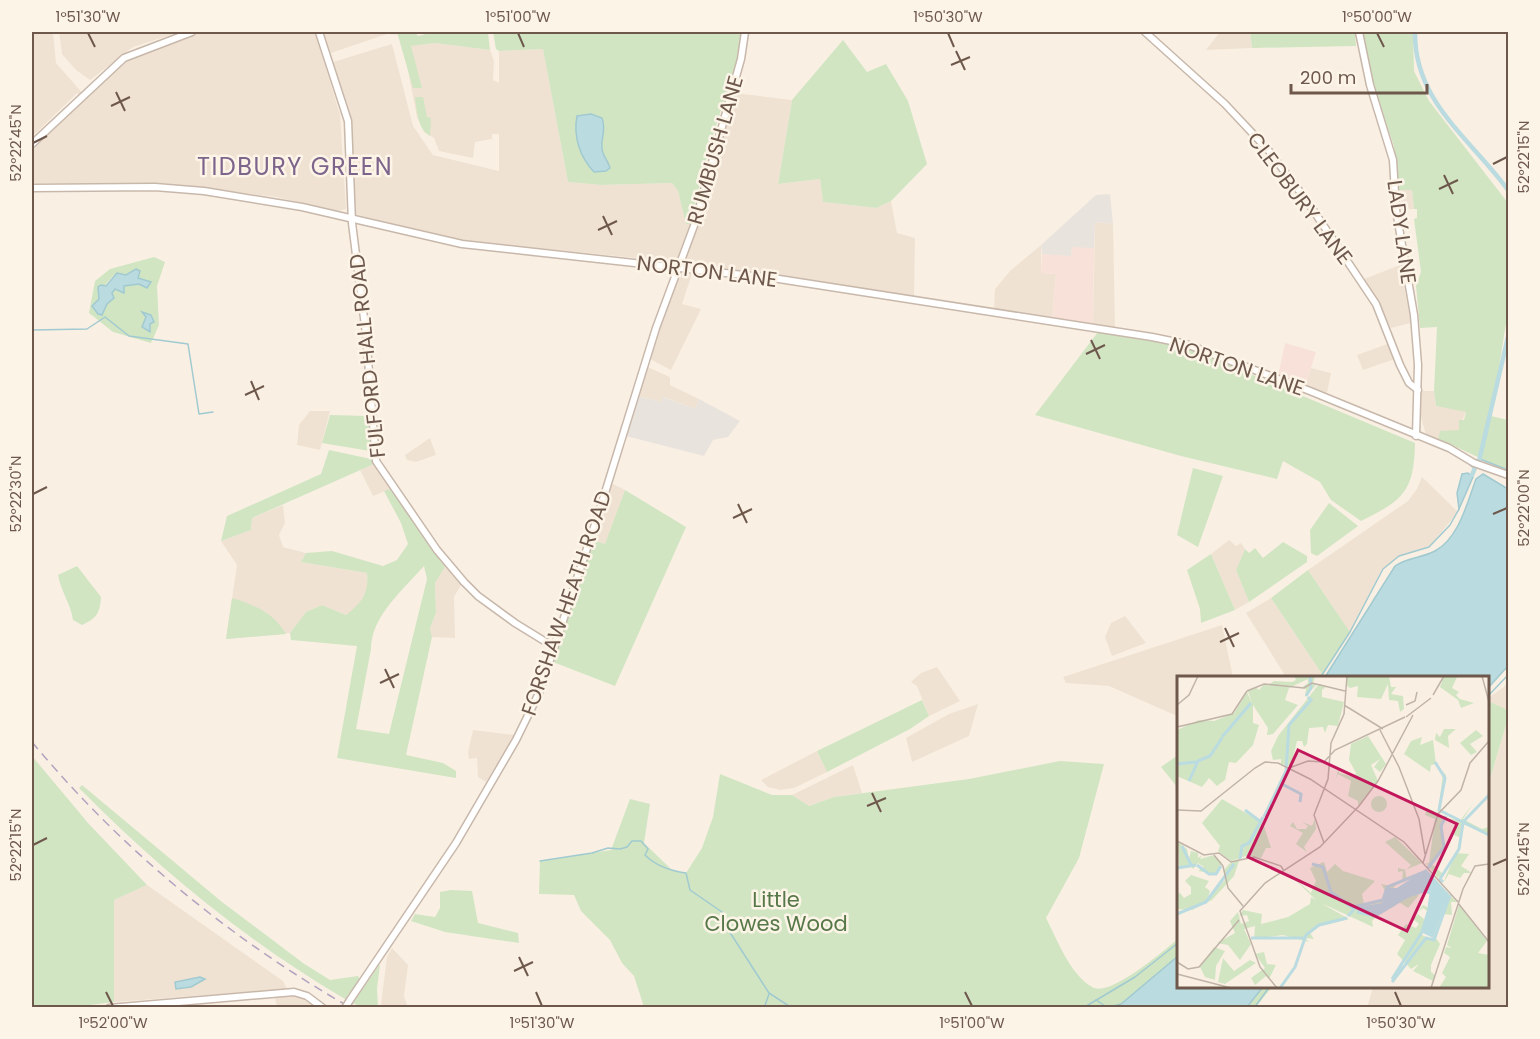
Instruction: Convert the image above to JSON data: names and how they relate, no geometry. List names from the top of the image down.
{
  "streets": {
    "street": [
      "RUMBUSH LANE",
      "CLEOBURY LANE",
      "LADY LANE",
      "NORTON LANE",
      "FULFORD HALL ROAD",
      "FORSHAW HEATH ROAD"
    ]
  },
  "crossings": [
    ["RUMBUSH LANE", "NORTON LANE"],
    ["RUMBUSH LANE", "FORSHAW HEATH ROAD"],
    ["CLEOBURY LANE", "LADY LANE"],
    ["LADY LANE", "NORTON LANE"],
    ["NORTON LANE", "FULFORD HALL ROAD"],
    ["NORTON LANE", "FORSHAW HEATH ROAD"],
    ["FULFORD HALL ROAD", "FORSHAW HEATH ROAD"]
  ],
  "districts": ["TIDBURY GREEN"],
  "parks": ["Little Clowes Wood"],
  "scale_bar": "200 m",
  "coordinates": [
    "1°51'30\"W",
    "1°51'00\"W",
    "1°50'30\"W",
    "1°50'00\"W",
    "52°22'45\"N",
    "52°22'15\"N",
    "52°22'30\"N",
    "52°22'00\"N",
    "52°21'45\"N",
    "1°52'00\"W"
  ]
}
